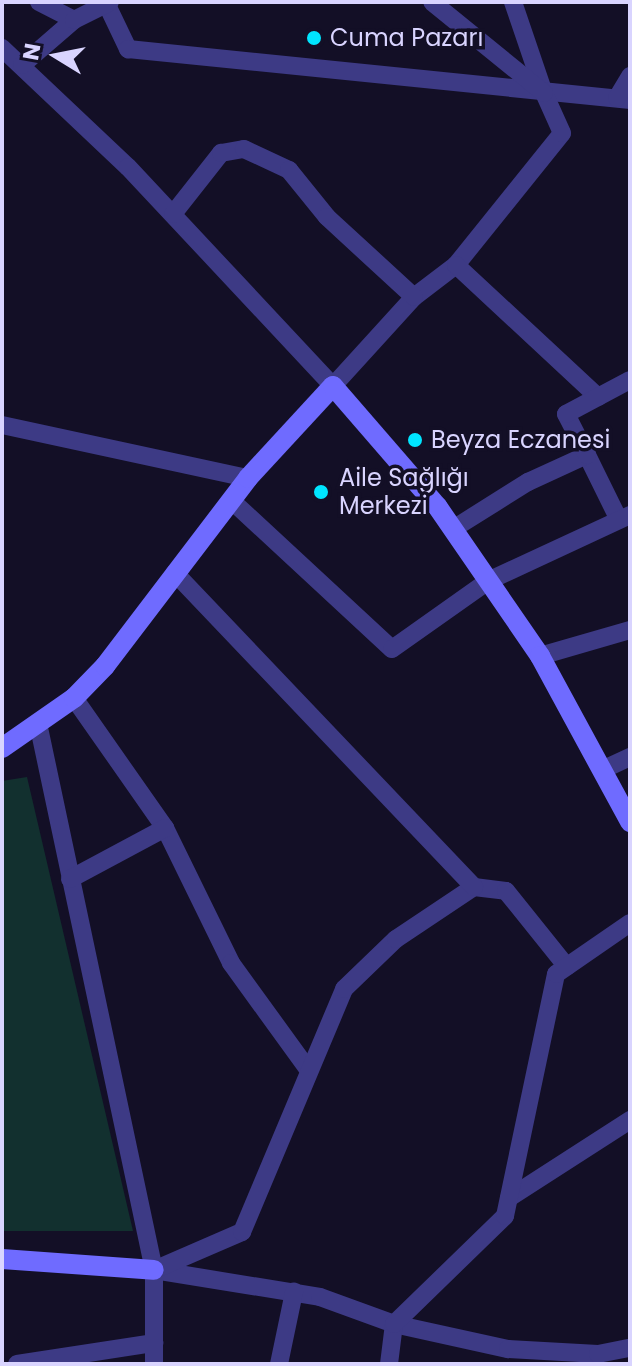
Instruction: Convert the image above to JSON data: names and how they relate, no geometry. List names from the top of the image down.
{
  "places": ["Cuma Pazarı", "Beyza Eczanesi", "Aile Sağlığı Merkezi"],
  "north": "left"
}
